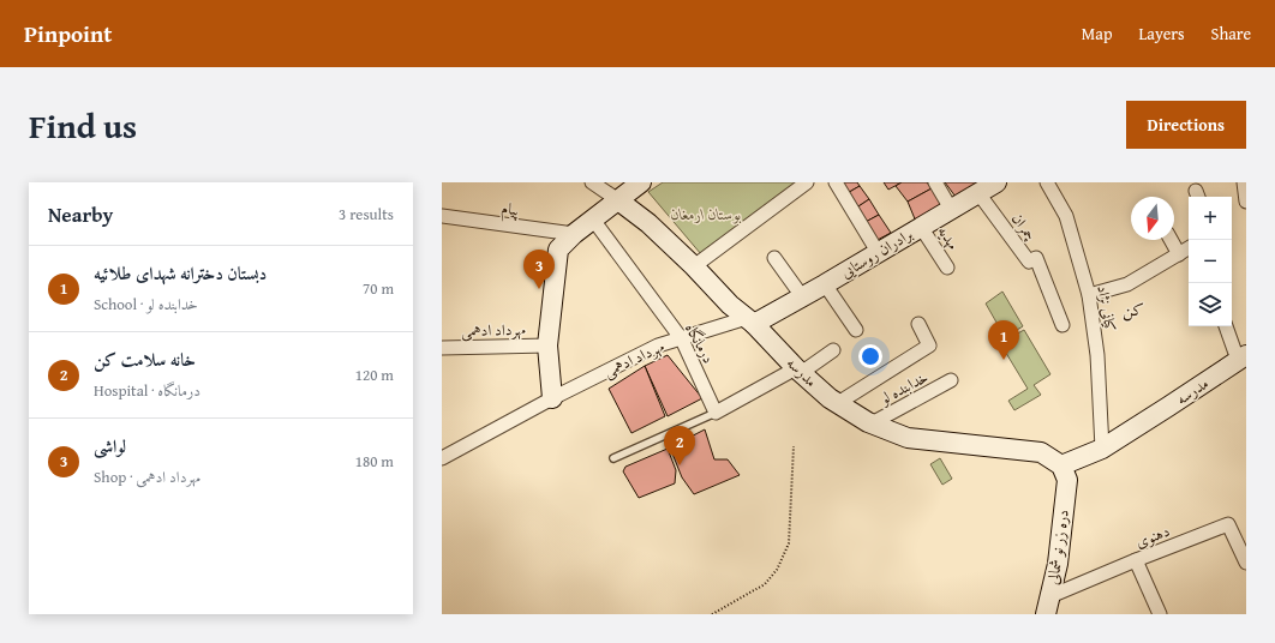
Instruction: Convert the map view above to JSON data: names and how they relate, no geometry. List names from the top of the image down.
{
  "streets": {
    "street": [
      "پیام",
      "چمران",
      "مهدیه",
      "برادران روستایی",
      "کیانی نژاد",
      "مهرداد ادهمى",
      "درمانگاه",
      "مهرداد ادهمی",
      "مدرسه",
      "خدابنده لو",
      "دهنوی",
      "دره زر نو شمالی"
    ]
  },
  "crossings": [
    ["چمران", "برادران روستایی"],
    ["مهدیه", "برادران روستایی"],
    ["برادران روستایی", "مهرداد ادهمی"],
    ["برادران روستایی", "مدرسه"],
    ["کیانی نژاد", "مدرسه"],
    ["درمانگاه", "مهرداد ادهمی"],
    ["مهرداد ادهمی", "مدرسه"],
    ["مدرسه", "خدابنده لو"],
    ["مدرسه", "دره زر نو شمالی"],
    ["دهنوی", "دره زر نو شمالی"]
  ],
  "districts": ["کن"],
  "parks": ["بوستان ارمغان"],
  "north": "bottom",
  "page": {
    "header": "Pinpoint",
    "nav": ["Map", "Layers", "Share"],
    "title": "Find us",
    "buttons": "Directions",
    "heading": ["Nearby", "3 results"],
    "map_buttons": ["+", "−"],
    "list": [
      {
        "mark": "1",
        "name": "دبستان دخترانه شهدای طلائیه",
        "note": "School · خدابنده لو",
        "value": "70 m"
      },
      {
        "mark": "2",
        "name": "خانه سلامت کن",
        "note": "Hospital · درمانگاه",
        "value": "120 m"
      },
      {
        "mark": "3",
        "name": "لواشی",
        "note": "Shop · مهرداد ادهمی",
        "value": "180 m"
      }
    ],
    "pins": ["3", "1", "2"]
  }
}
